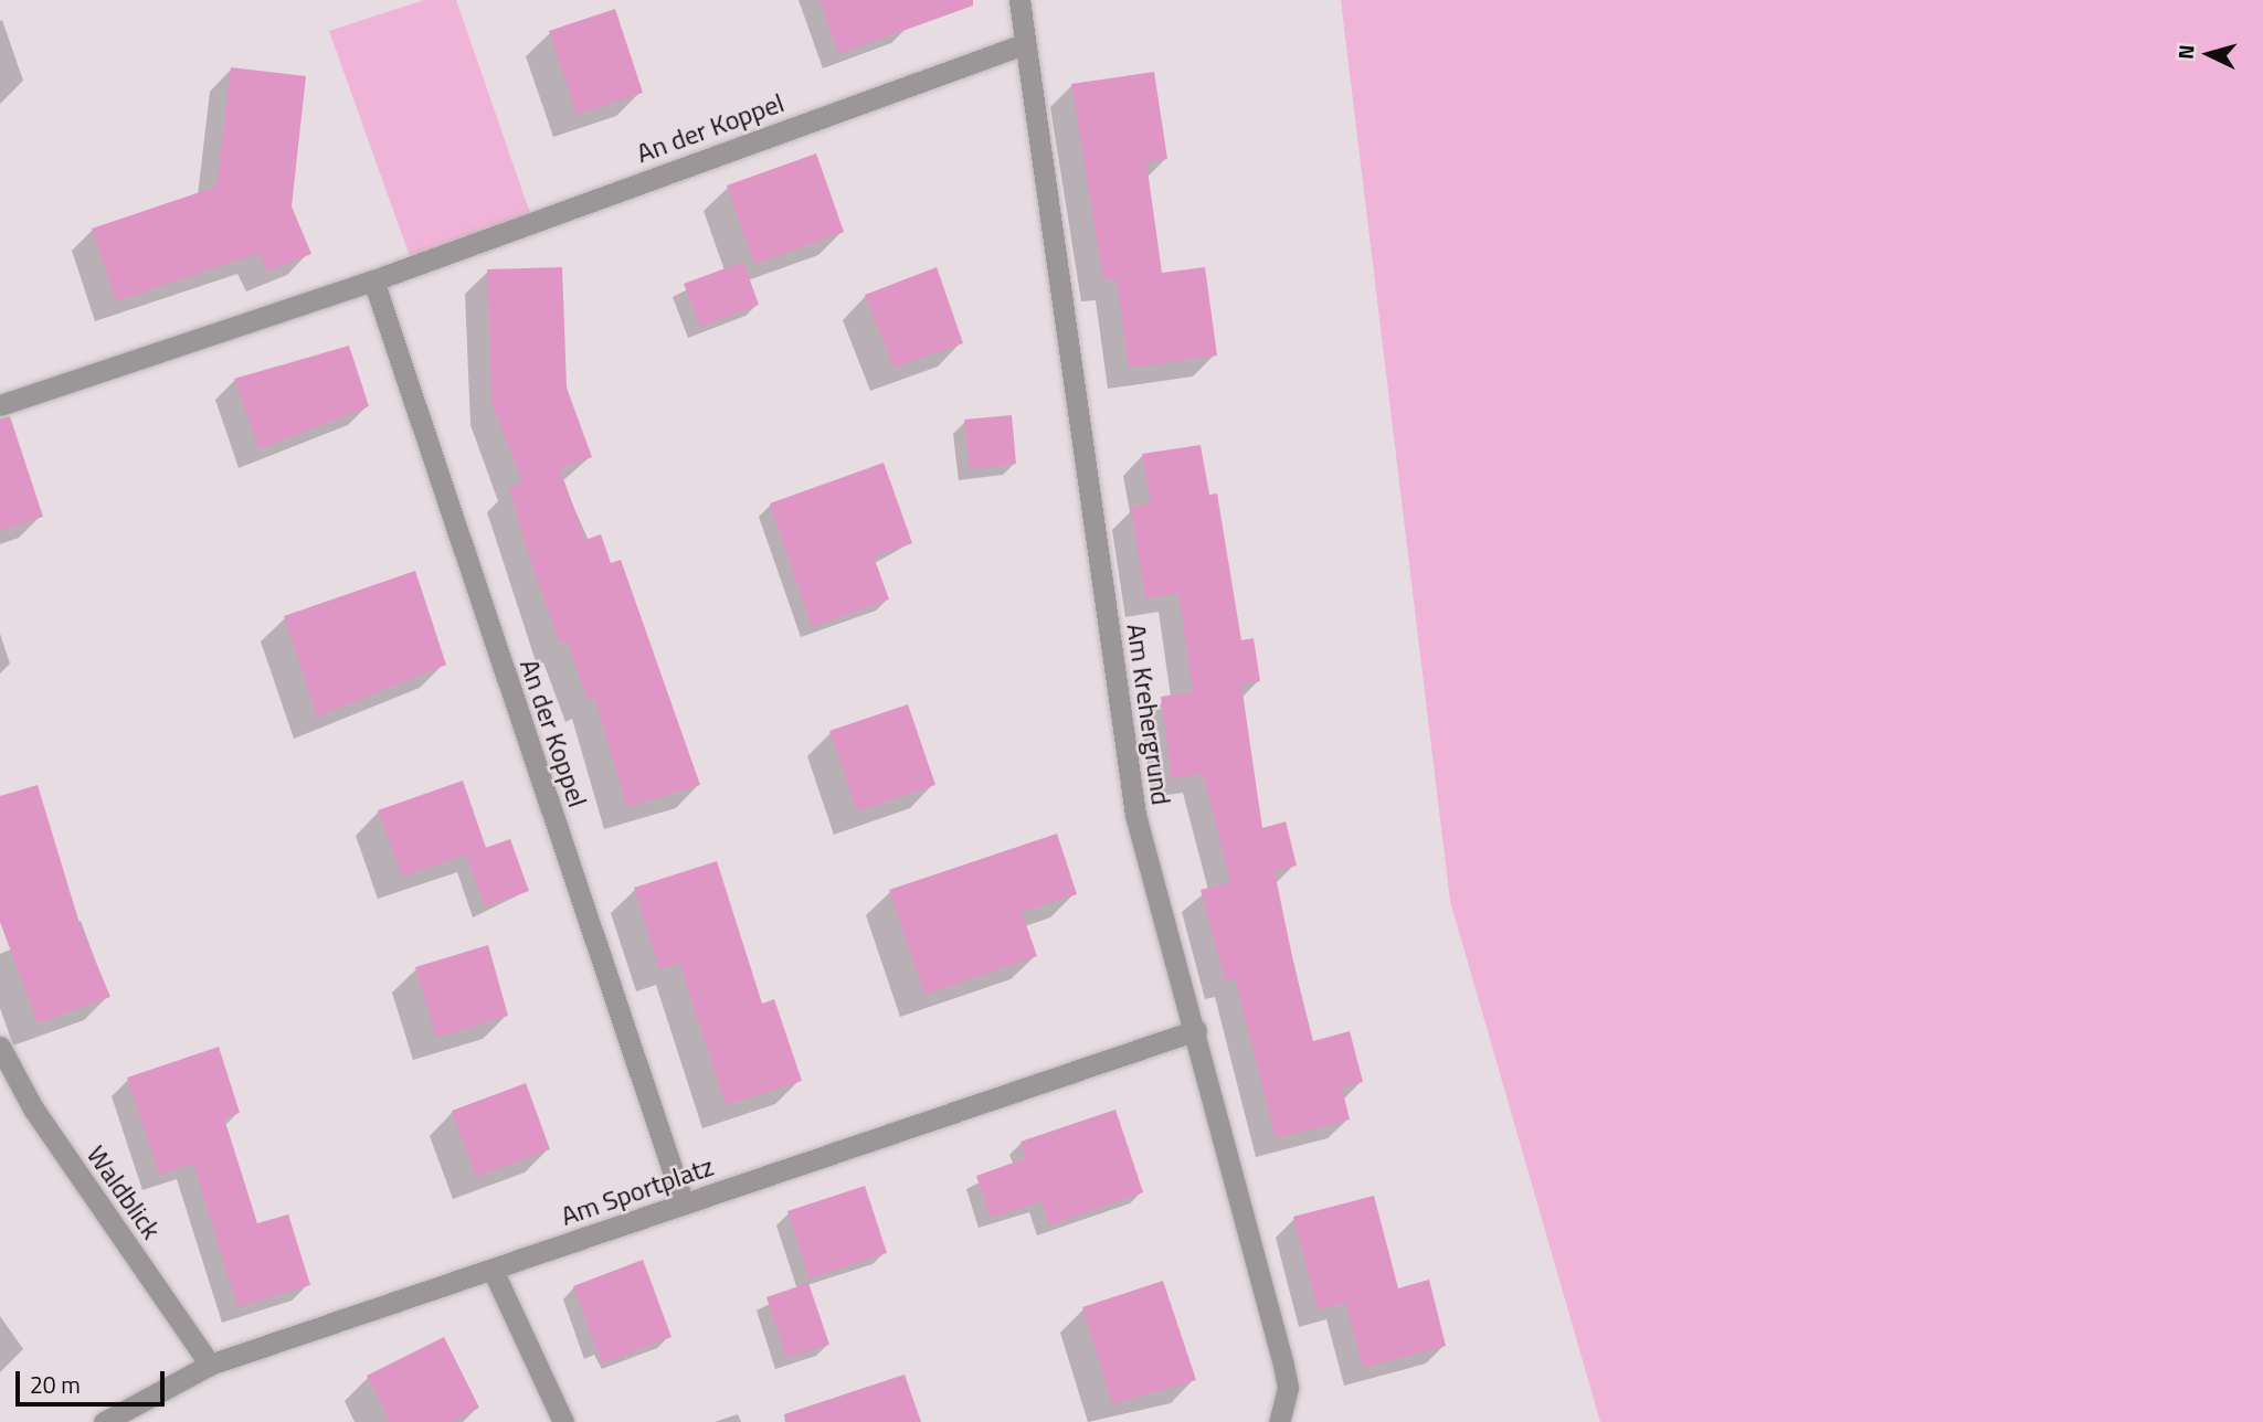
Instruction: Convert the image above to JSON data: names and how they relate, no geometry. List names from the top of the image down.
{
  "streets": {
    "street": [
      "An der Koppel",
      "Am Krehergrund",
      "Am Sportplatz",
      "Waldblick"
    ]
  },
  "crossings": [
    ["An der Koppel", "Am Krehergrund"],
    ["An der Koppel", "Am Sportplatz"],
    ["Am Krehergrund", "Am Sportplatz"],
    ["Am Sportplatz", "Waldblick"]
  ],
  "scale_bar": "20 m",
  "north": "left"
}
